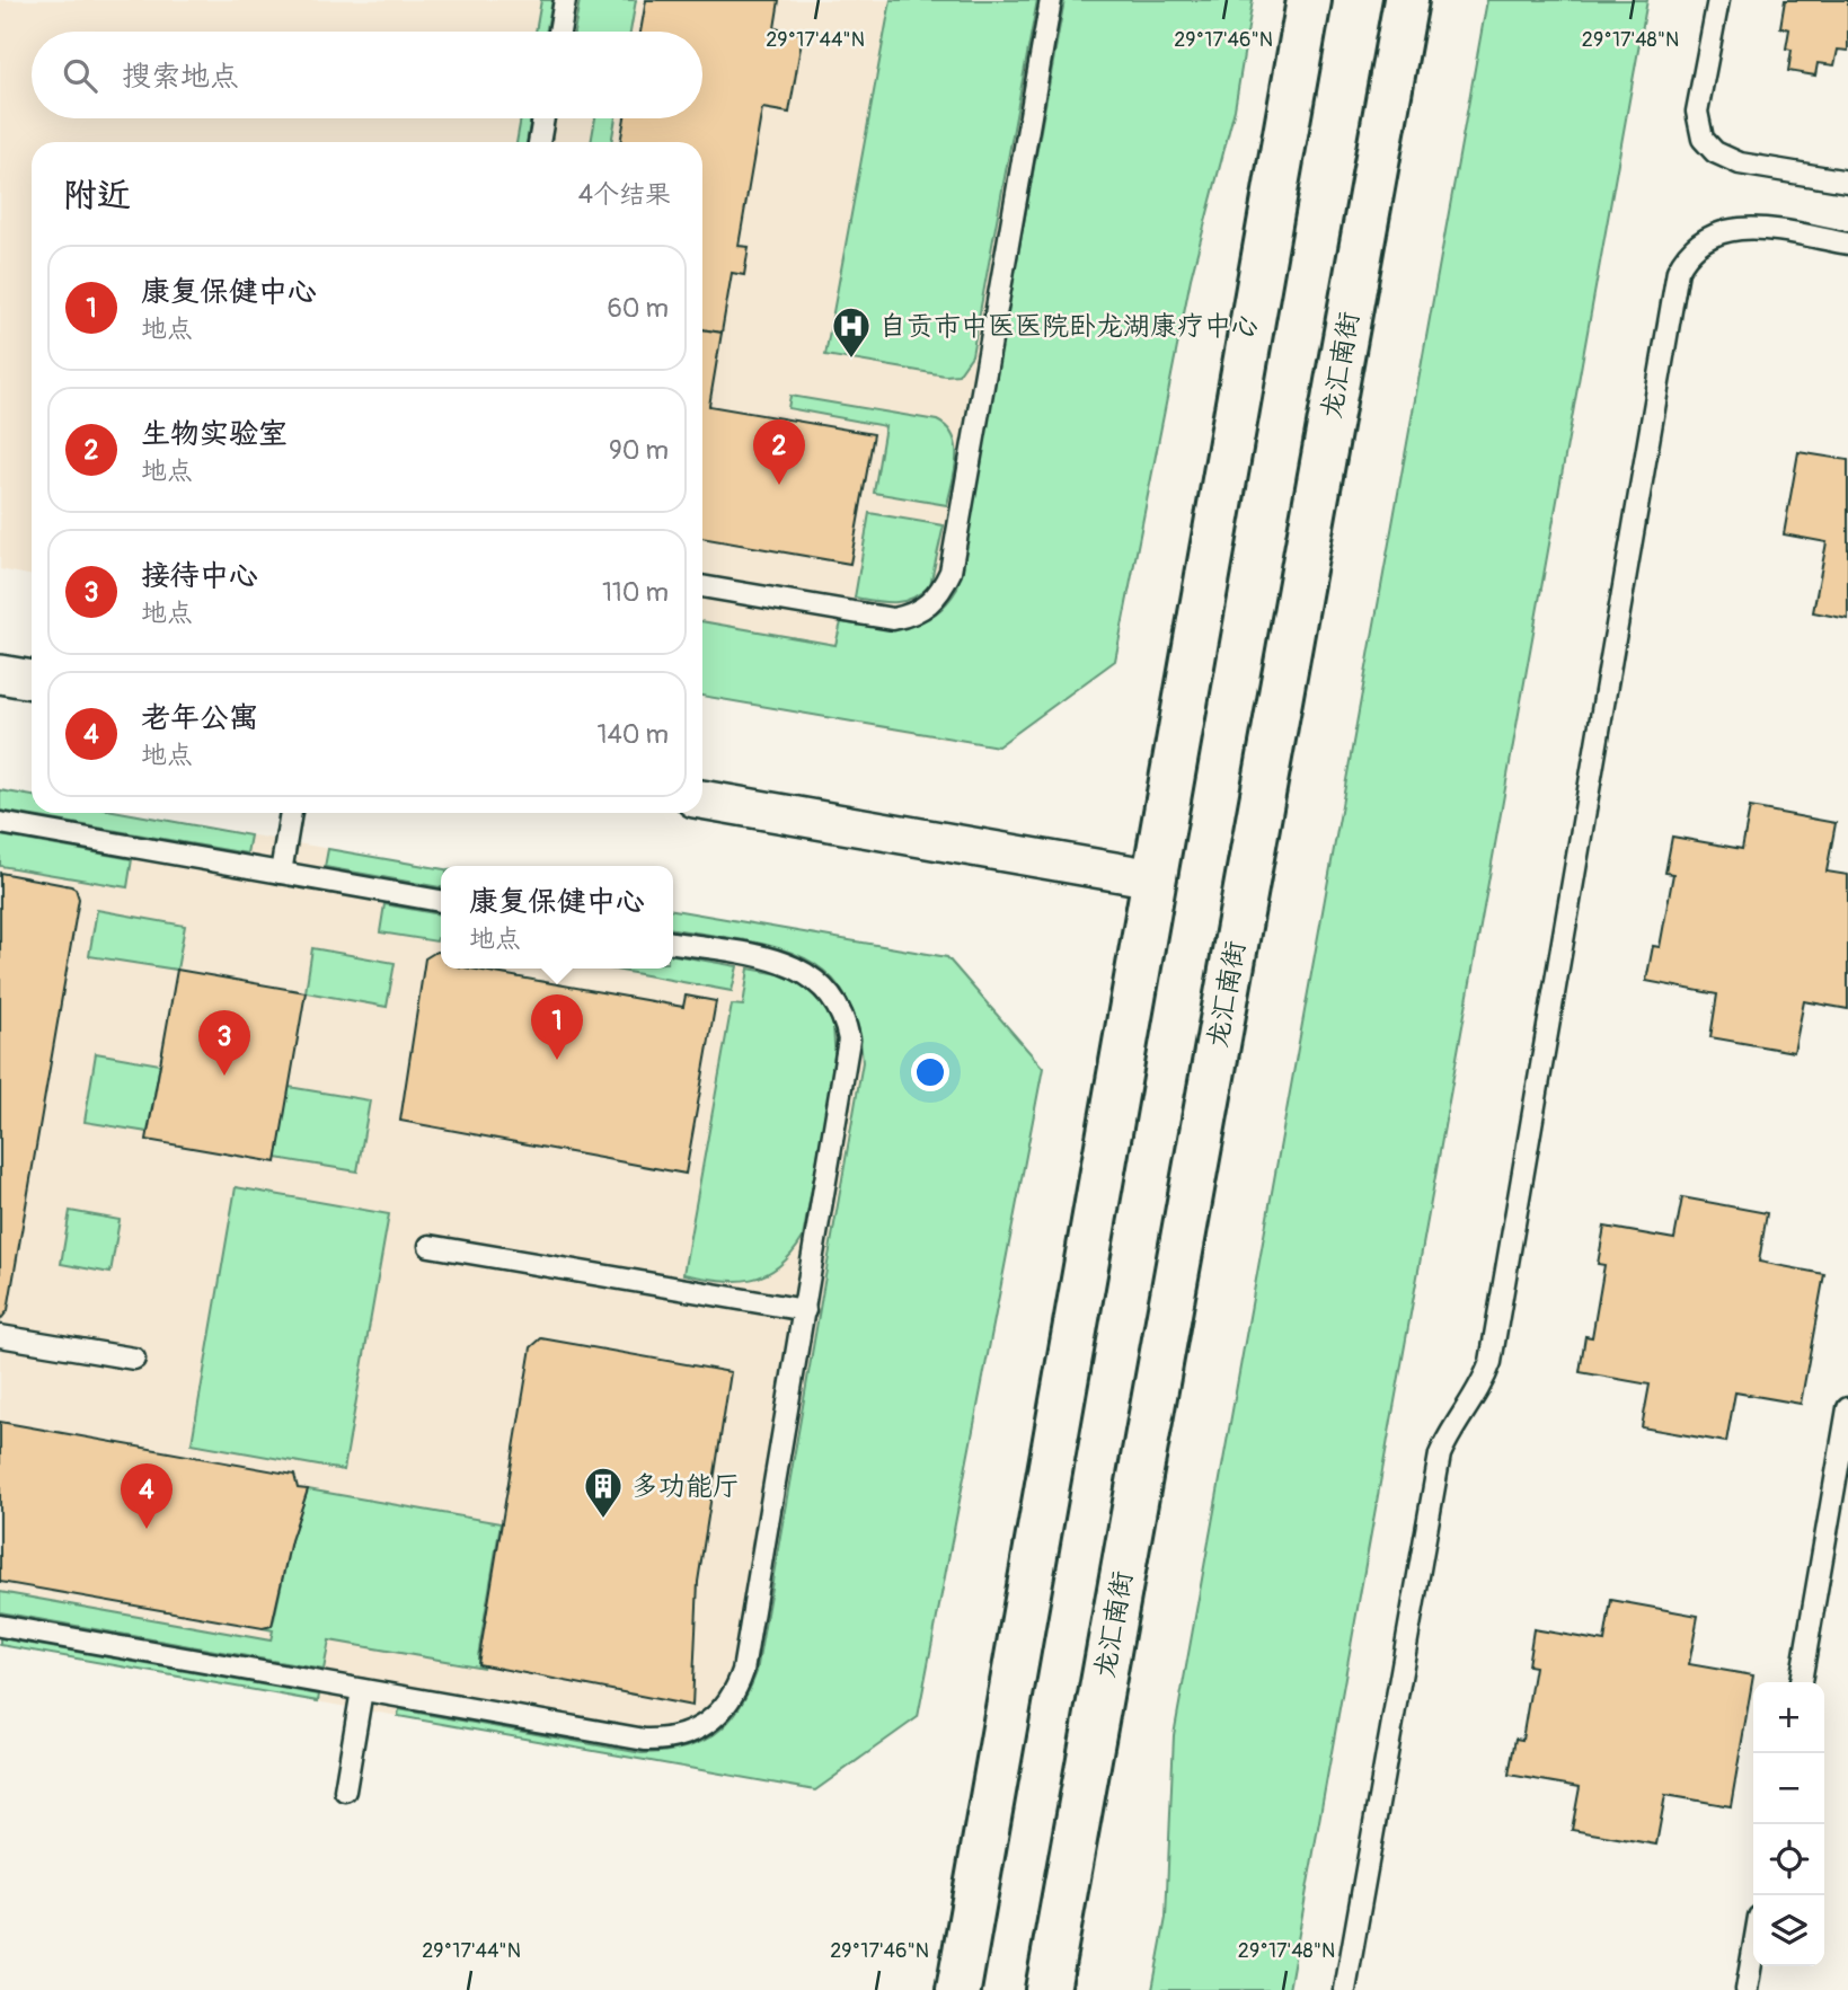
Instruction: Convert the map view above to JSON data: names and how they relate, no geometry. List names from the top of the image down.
{
  "streets": {
    "main road": ["龙汇南街"]
  },
  "places": {
    "hospital": ["自贡市中医医院卧龙湖康疗中心"],
    "building": ["多功能厅"]
  },
  "page": {
    "search": "搜索地点",
    "heading": ["附近", "4个结果"],
    "list": [
      {
        "mark": "1",
        "name": "康复保健中心",
        "note": "地点",
        "value": "60 m"
      },
      {
        "mark": "2",
        "name": "生物实验室",
        "note": "地点",
        "value": "90 m"
      },
      {
        "mark": "3",
        "name": "接待中心",
        "note": "地点",
        "value": "110 m"
      },
      {
        "mark": "4",
        "name": "老年公寓",
        "note": "地点",
        "value": "140 m"
      }
    ],
    "pins": [
      "2",
      "1",
      "3",
      "4"
    ],
    "popup": ["康复保健中心", "地点"],
    "map_buttons": ["+", "−"]
  },
  "coordinates": ["29°17'44\"N", "29°17'46\"N", "29°17'48\"N"]
}
